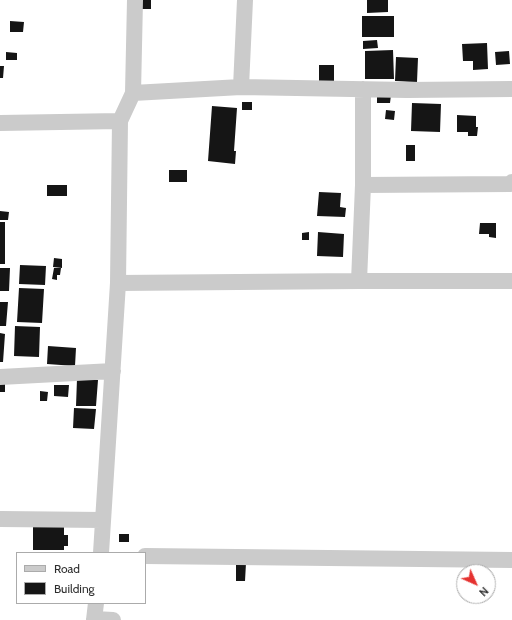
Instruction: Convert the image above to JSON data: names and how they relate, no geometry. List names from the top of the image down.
{
  "legend": ["Road", "Building"],
  "north": "bottom right"
}
